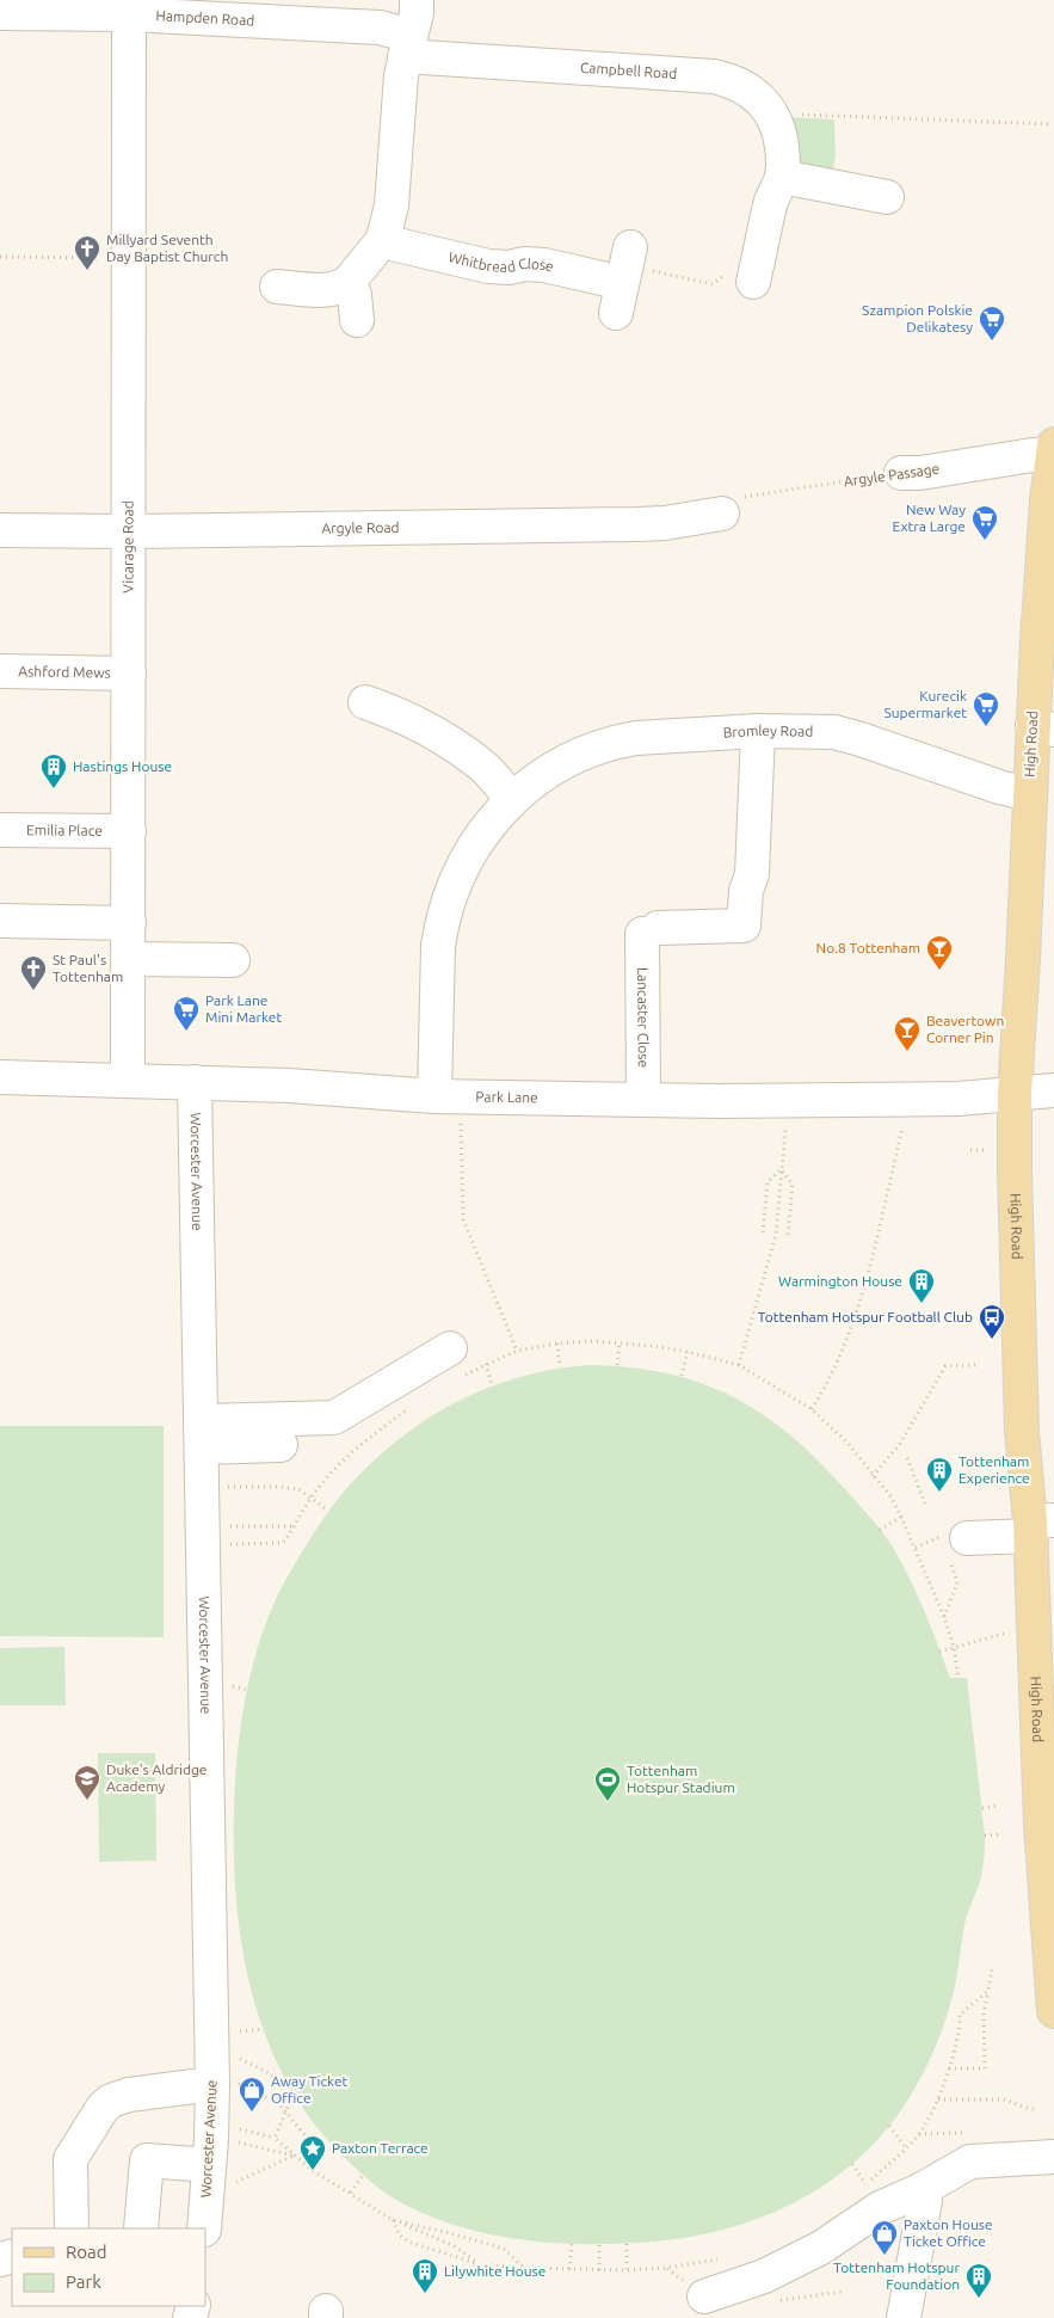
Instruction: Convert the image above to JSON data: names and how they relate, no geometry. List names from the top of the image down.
{
  "streets": {
    "main road": ["High Road"],
    "street": [
      "Hampden Road",
      "Campbell Road",
      "Whitbread Close",
      "Argyle Passage",
      "Argyle Road",
      "Vicarage Road",
      "Ashford Mews",
      "Bromley Road",
      "Emilia Place",
      "Lancaster Close",
      "Park Lane",
      "Worcester Avenue"
    ]
  },
  "crossings": [
    ["Hampden Road", "Campbell Road"],
    ["Hampden Road", "Vicarage Road"],
    ["Argyle Passage", "Argyle Road"],
    ["Argyle Passage", "High Road"],
    ["Argyle Road", "Vicarage Road"],
    ["Vicarage Road", "Ashford Mews"],
    ["Vicarage Road", "Emilia Place"],
    ["Vicarage Road", "Park Lane"],
    ["Bromley Road", "High Road"],
    ["Bromley Road", "Lancaster Close"],
    ["Bromley Road", "Park Lane"],
    ["High Road", "Park Lane"],
    ["Lancaster Close", "Park Lane"],
    ["Park Lane", "Worcester Avenue"]
  ],
  "places": {
    "church": ["Millyard Seventh Day Baptist Church", "St Paul's Tottenham"],
    "supermarket": [
      "Szampion Polskie Delikatesy",
      "New Way Extra Large",
      "Kurecik Supermarket",
      "Park Lane Mini Market"
    ],
    "building": [
      "Hastings House",
      "Warmington House",
      "Tottenham Experience",
      "Lilywhite House",
      "Tottenham Hotspur Foundation"
    ],
    "bar": ["No.8 Tottenham", "Beavertown Corner Pin"],
    "bus stop": ["Tottenham Hotspur Football Club"],
    "school or university": ["Duke's Aldridge Academy"],
    "sports": ["Tottenham Hotspur Stadium"],
    "shop": ["Away Ticket Office", "Paxton House Ticket Office"],
    "place": ["Paxton Terrace"]
  },
  "legend": ["Road", "Park"]
}
